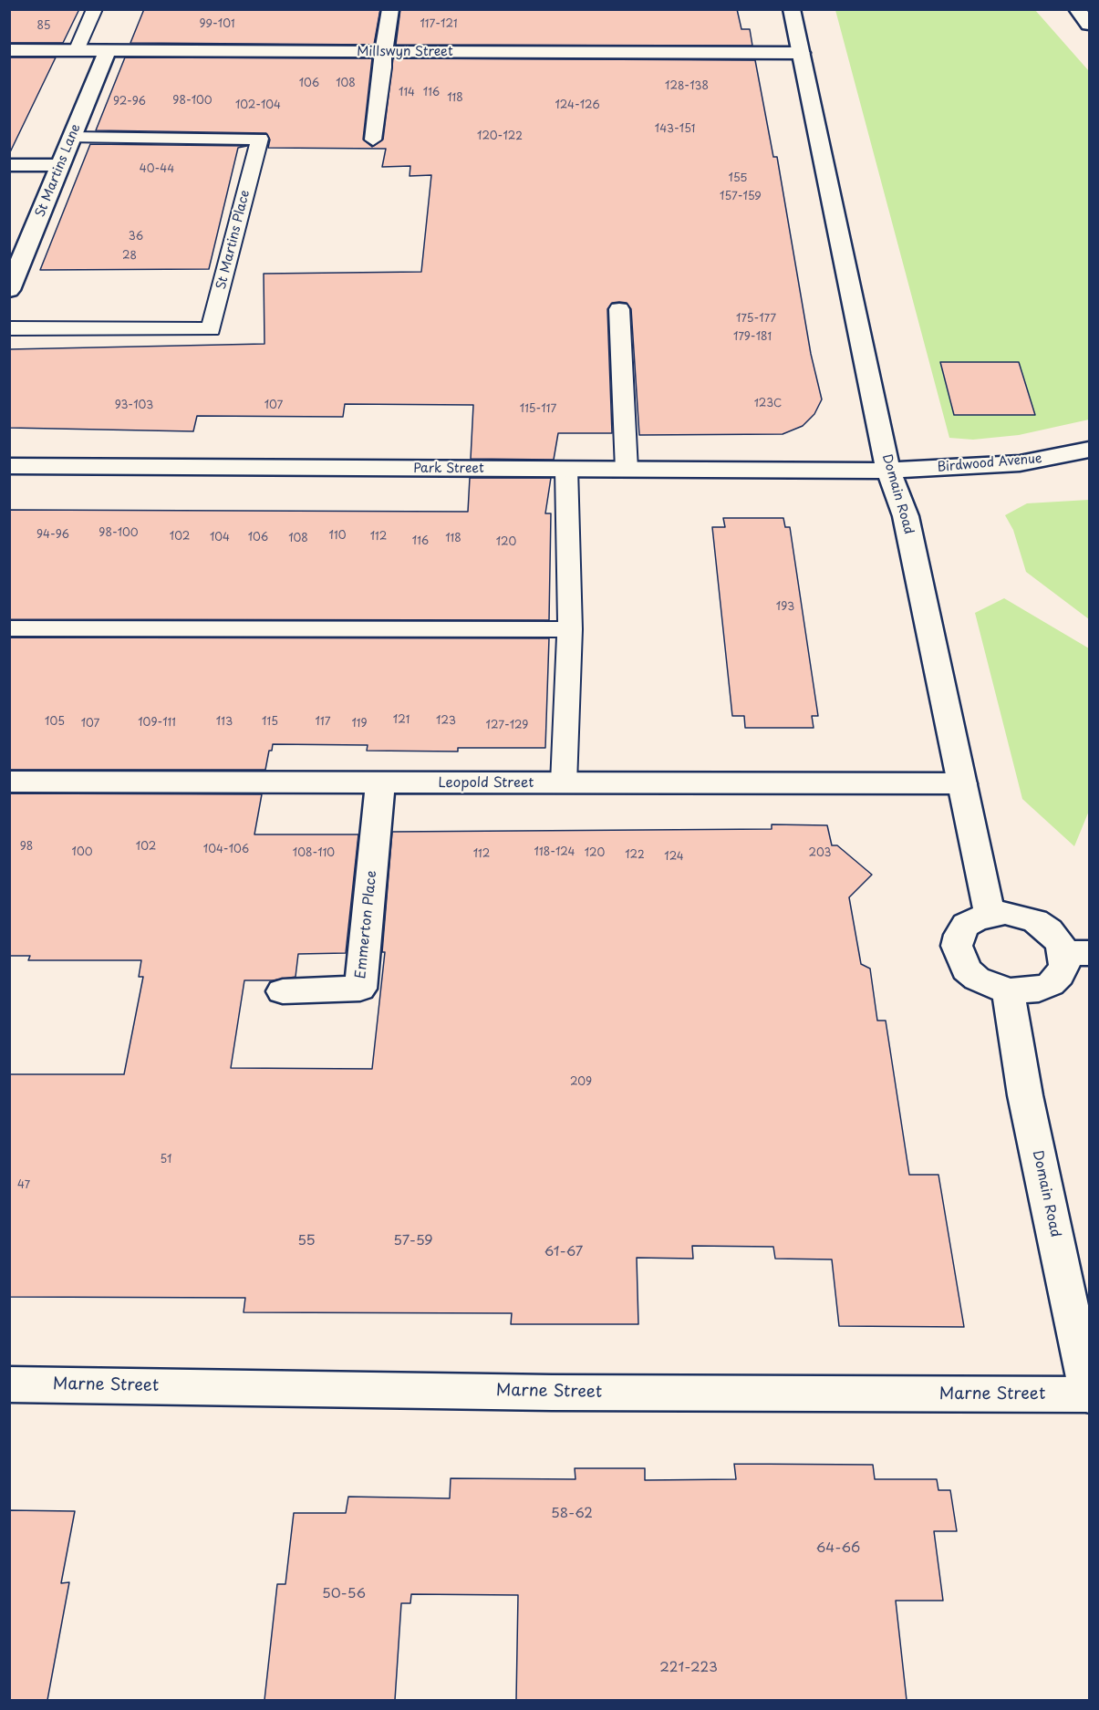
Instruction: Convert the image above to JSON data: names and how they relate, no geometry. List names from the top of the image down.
{
  "streets": {
    "street": [
      "Millswyn Street",
      "St Martins Lane",
      "Birdwood Avenue",
      "Park Street",
      "Domain Road",
      "Leopold Street",
      "Emmerton Place",
      "Marne Street"
    ],
    "lane": ["St Martins Place"]
  },
  "crossings": [
    ["Millswyn Street", "St Martins Lane"],
    ["Millswyn Street", "Domain Road"],
    ["St Martins Lane", "St Martins Place"],
    ["Birdwood Avenue", "Park Street"],
    ["Birdwood Avenue", "Domain Road"],
    ["Park Street", "Domain Road"],
    ["Domain Road", "Leopold Street"],
    ["Domain Road", "Marne Street"],
    ["Leopold Street", "Emmerton Place"]
  ],
  "house_numbers": [
    "99-101",
    "117-121",
    "85",
    "106",
    "108",
    "128-138",
    "114",
    "116",
    "118",
    "98-100",
    "92-96",
    "102-104",
    "124-126",
    "143-151",
    "120-122",
    "40-44",
    "155",
    "157-159",
    "36",
    "28",
    "175-177",
    "179-181",
    "123C",
    "93-103",
    "107",
    "115-117",
    "98-100",
    "94-96",
    "110",
    "102",
    "112",
    "104",
    "106",
    "108",
    "118",
    "116",
    "120",
    "193",
    "121",
    "123",
    "105",
    "113",
    "115",
    "117",
    "109-111",
    "107",
    "119",
    "127-129",
    "98",
    "102",
    "104-106",
    "100",
    "118-124",
    "108-110",
    "120",
    "203",
    "112",
    "122",
    "124",
    "209",
    "51",
    "47",
    "55",
    "57-59",
    "61-67",
    "58-62",
    "64-66",
    "50-56",
    "221-223"
  ]
}
